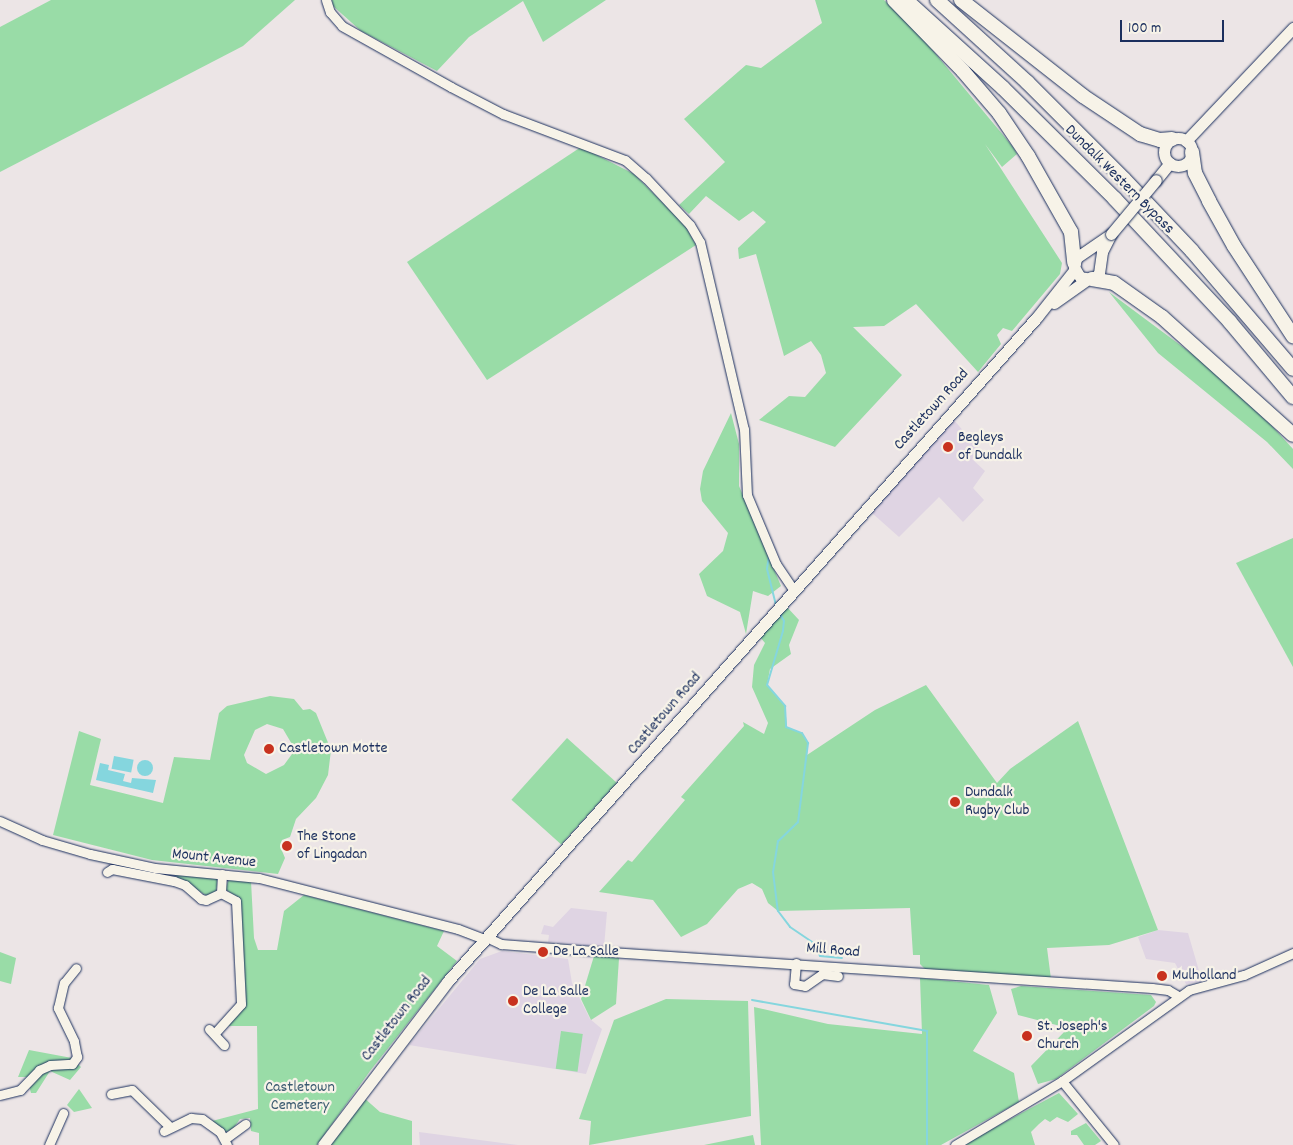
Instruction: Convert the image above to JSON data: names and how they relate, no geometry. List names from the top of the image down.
{
  "streets": {
    "highway": ["Dundalk Western Bypass"],
    "main road": ["Castletown Road"],
    "street": ["Mount Avenue", "Mill Road"]
  },
  "crossings": [
    ["Castletown Road", "Mount Avenue"],
    ["Castletown Road", "Mill Road"],
    ["Mount Avenue", "Mill Road"]
  ],
  "parks": ["Castletown Cemetery"],
  "places": [
    "Begleys of Dundalk",
    "Castletown Motte",
    "Dundalk Rugby Club",
    "The Stone of Lingadan",
    "De La Salle",
    "Mulholland",
    "De La Salle College",
    "St. Joseph's Church"
  ],
  "scale_bar": "100 m"
}
